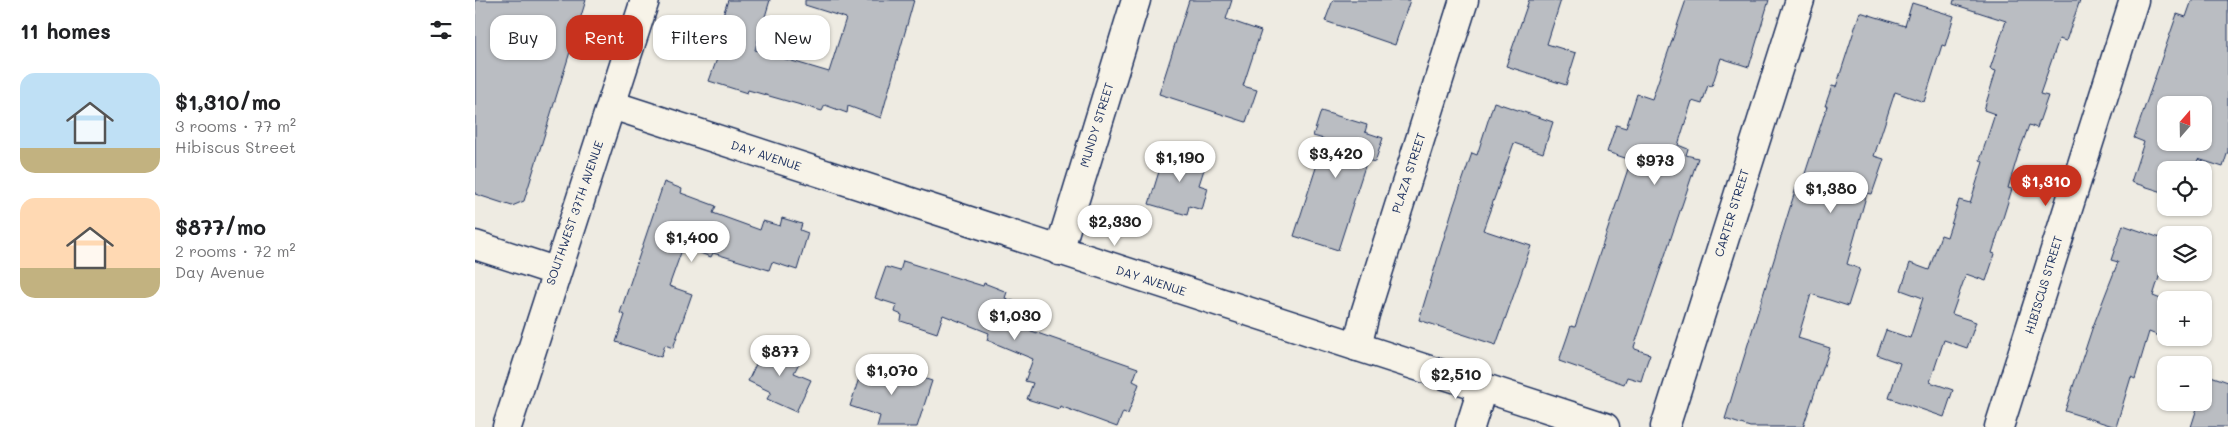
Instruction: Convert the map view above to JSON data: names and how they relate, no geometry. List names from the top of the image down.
{
  "streets": {
    "street": [
      "MUNDY STREET",
      "DAY AVENUE",
      "PLAZA STREET",
      "SOUTHWEST 37TH AVENUE",
      "CARTER STREET",
      "HIBISCUS STREET"
    ]
  },
  "crossings": [
    ["MUNDY STREET", "DAY AVENUE"],
    ["DAY AVENUE", "PLAZA STREET"],
    ["DAY AVENUE", "SOUTHWEST 37TH AVENUE"]
  ],
  "north": "top",
  "page": {
    "heading": "11 homes",
    "chip": [
      "Buy",
      "Rent",
      "Filters",
      "New"
    ],
    "list": [
      {
        "name": "$1,310/mo",
        "note": "3 rooms · 77 m² · Hibiscus Street"
      },
      {
        "name": "$877/mo",
        "note": "2 rooms · 72 m² · Day Avenue"
      }
    ],
    "map_buttons": ["+", "−"],
    "price": [
      "$3,420",
      "$1,190",
      "$973",
      "$1,310",
      "$1,380",
      "$2,330",
      "$1,400",
      "$1,030",
      "$877",
      "$1,070",
      "$2,510"
    ]
  }
}
